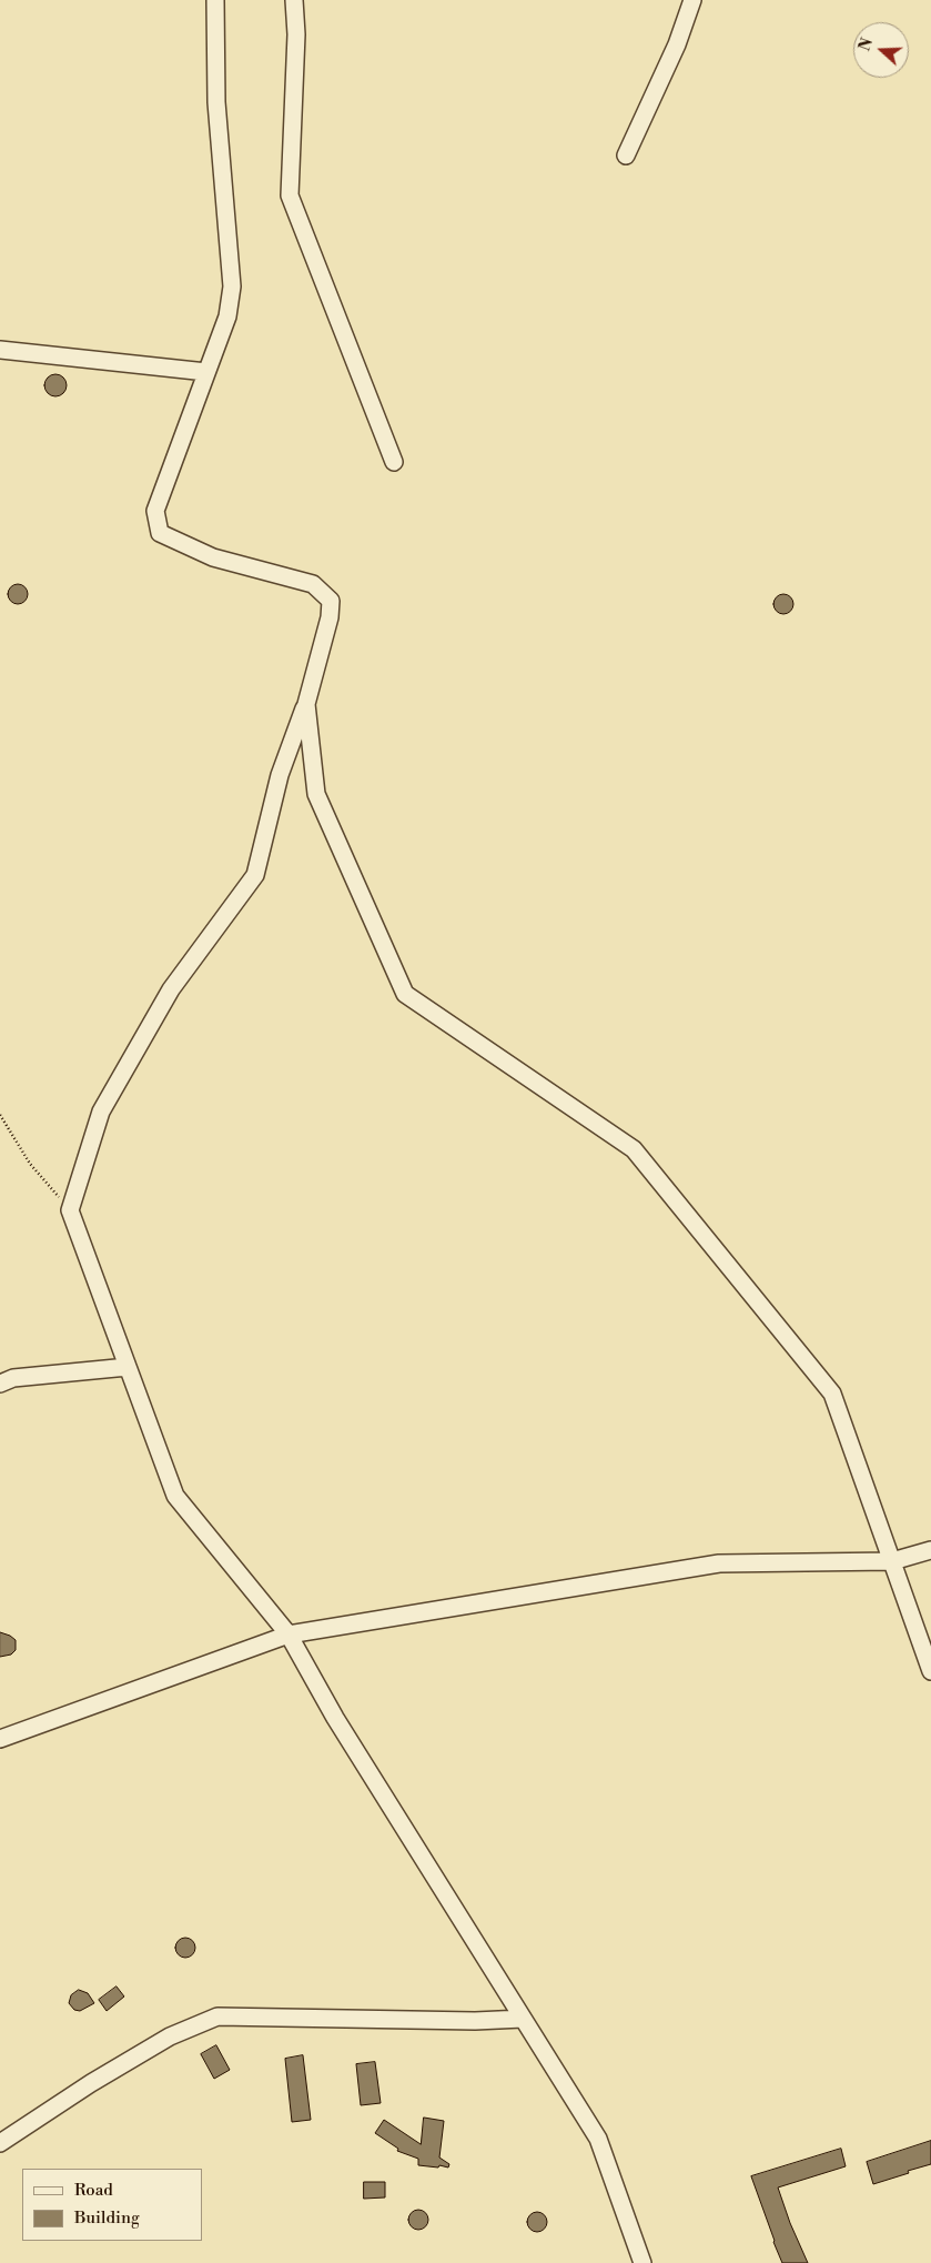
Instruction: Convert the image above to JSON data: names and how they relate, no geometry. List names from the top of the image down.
{
  "legend": ["Road", "Building"],
  "north": "left"
}
